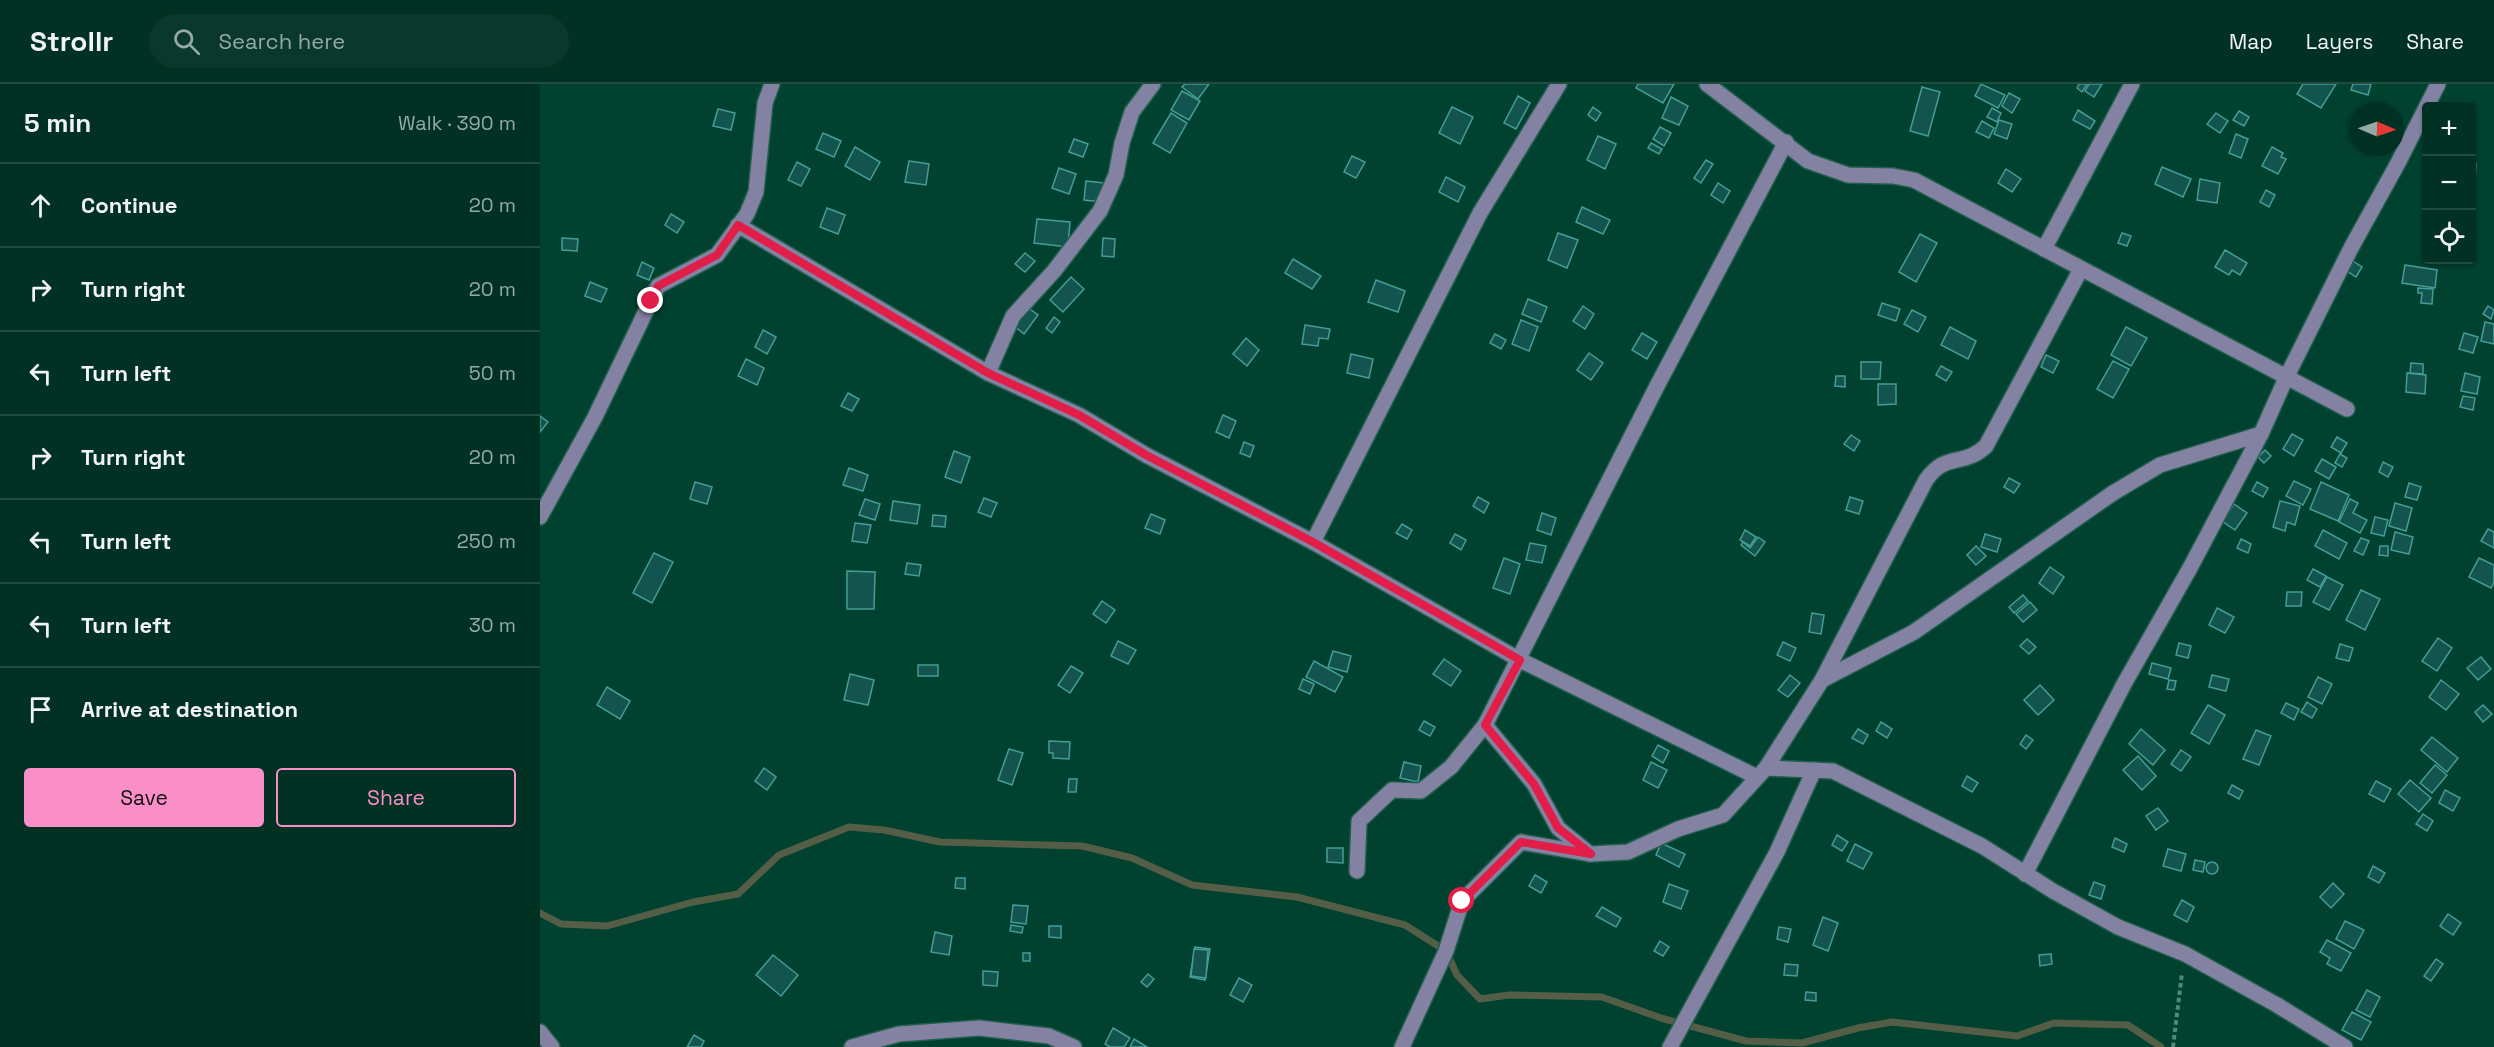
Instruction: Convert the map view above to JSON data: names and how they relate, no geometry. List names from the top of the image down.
{
  "north": "right",
  "page": {
    "header": "Strollr",
    "search": "Search here",
    "nav": ["Map", "Layers", "Share"],
    "heading": ["5 min", "Walk · 390 m"],
    "map_buttons": ["+", "−"],
    "list": [
      ["Continue", "20 m"],
      ["Turn right", "20 m"],
      ["Turn left", "50 m"],
      ["Turn right", "20 m"],
      ["Turn left", "250 m"],
      ["Turn left", "30 m"],
      "Arrive at destination"
    ],
    "buttons": ["Save", "Share"]
  }
}
